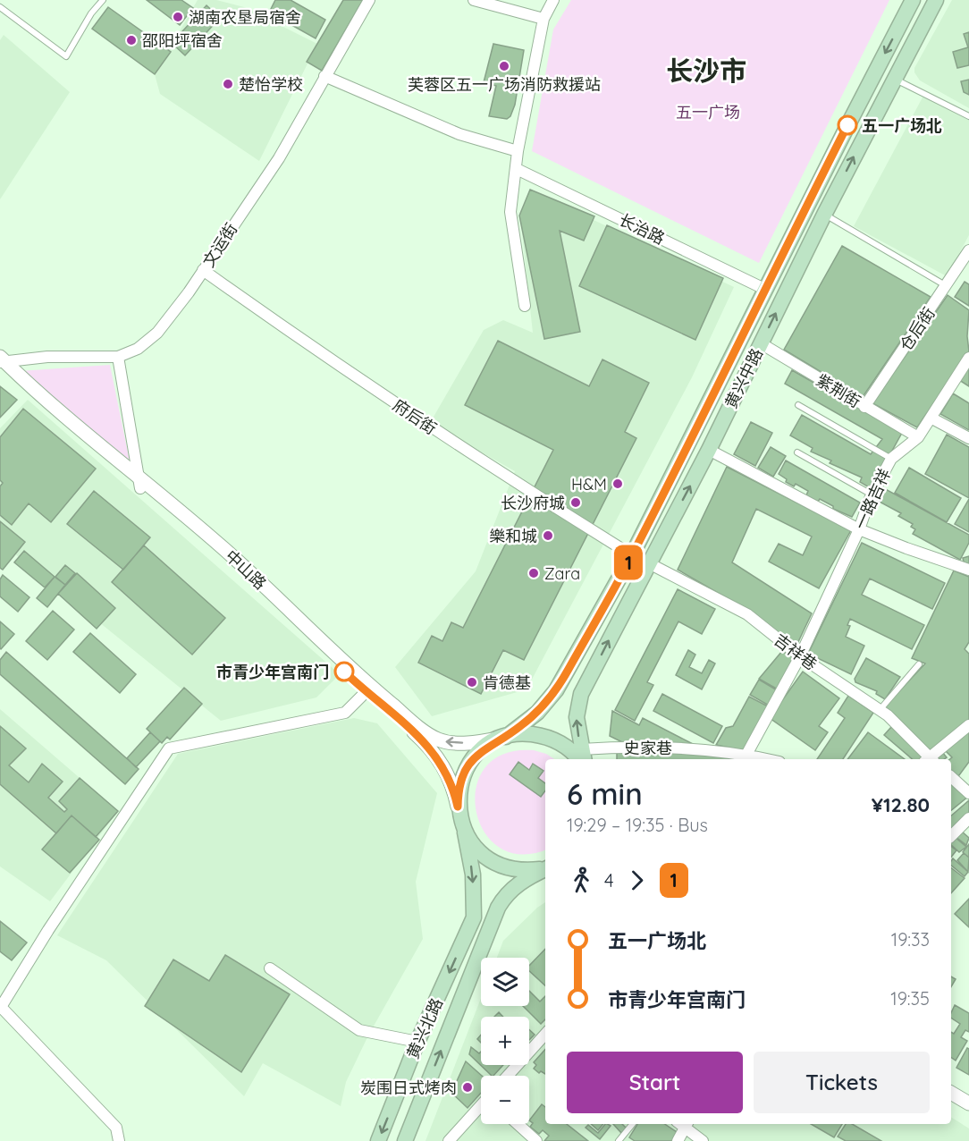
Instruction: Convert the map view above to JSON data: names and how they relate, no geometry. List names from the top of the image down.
{
  "streets": {
    "main road": ["黄兴中路", "黄兴北路"],
    "street": [
      "长治路",
      "文运街",
      "仓后街",
      "紫荆街",
      "府后街",
      "一路吉祥",
      "中山路",
      "吉祥巷",
      "史家巷"
    ]
  },
  "crossings": [
    ["长治路", "黄兴中路"],
    ["文运街", "府后街"],
    ["仓后街", "紫荆街"],
    ["黄兴中路", "紫荆街"],
    ["黄兴中路", "府后街"],
    ["黄兴中路", "中山路"],
    ["黄兴中路", "吉祥巷"],
    ["黄兴中路", "史家巷"],
    ["紫荆街", "一路吉祥"],
    ["一路吉祥", "吉祥巷"],
    ["一路吉祥", "史家巷"]
  ],
  "districts": ["长沙市"],
  "parks": ["五一广场"],
  "places": [
    "湖南农垦局宿舍",
    "邵阳坪宿舍",
    "芙蓉区五一广场消防救援站",
    "楚怡学校",
    "五一广场北",
    "H&M",
    "长沙府城",
    "樂和城",
    "Zara",
    "市青少年宫南门",
    "肯德基",
    "炭围日式烤肉"
  ],
  "lines": ["bus line 1"],
  "page": {
    "on_map": "1",
    "heading": ["6 min", "19:29 – 19:35 · Bus", "¥12.80"],
    "legs": ["4", "1"],
    "list": [
      {
        "name": "五一广场北",
        "value": "19:33"
      },
      {
        "name": "市青少年宫南门",
        "value": "19:35"
      }
    ],
    "map_buttons": ["+", "−"],
    "buttons": ["Start", "Tickets"]
  }
}
